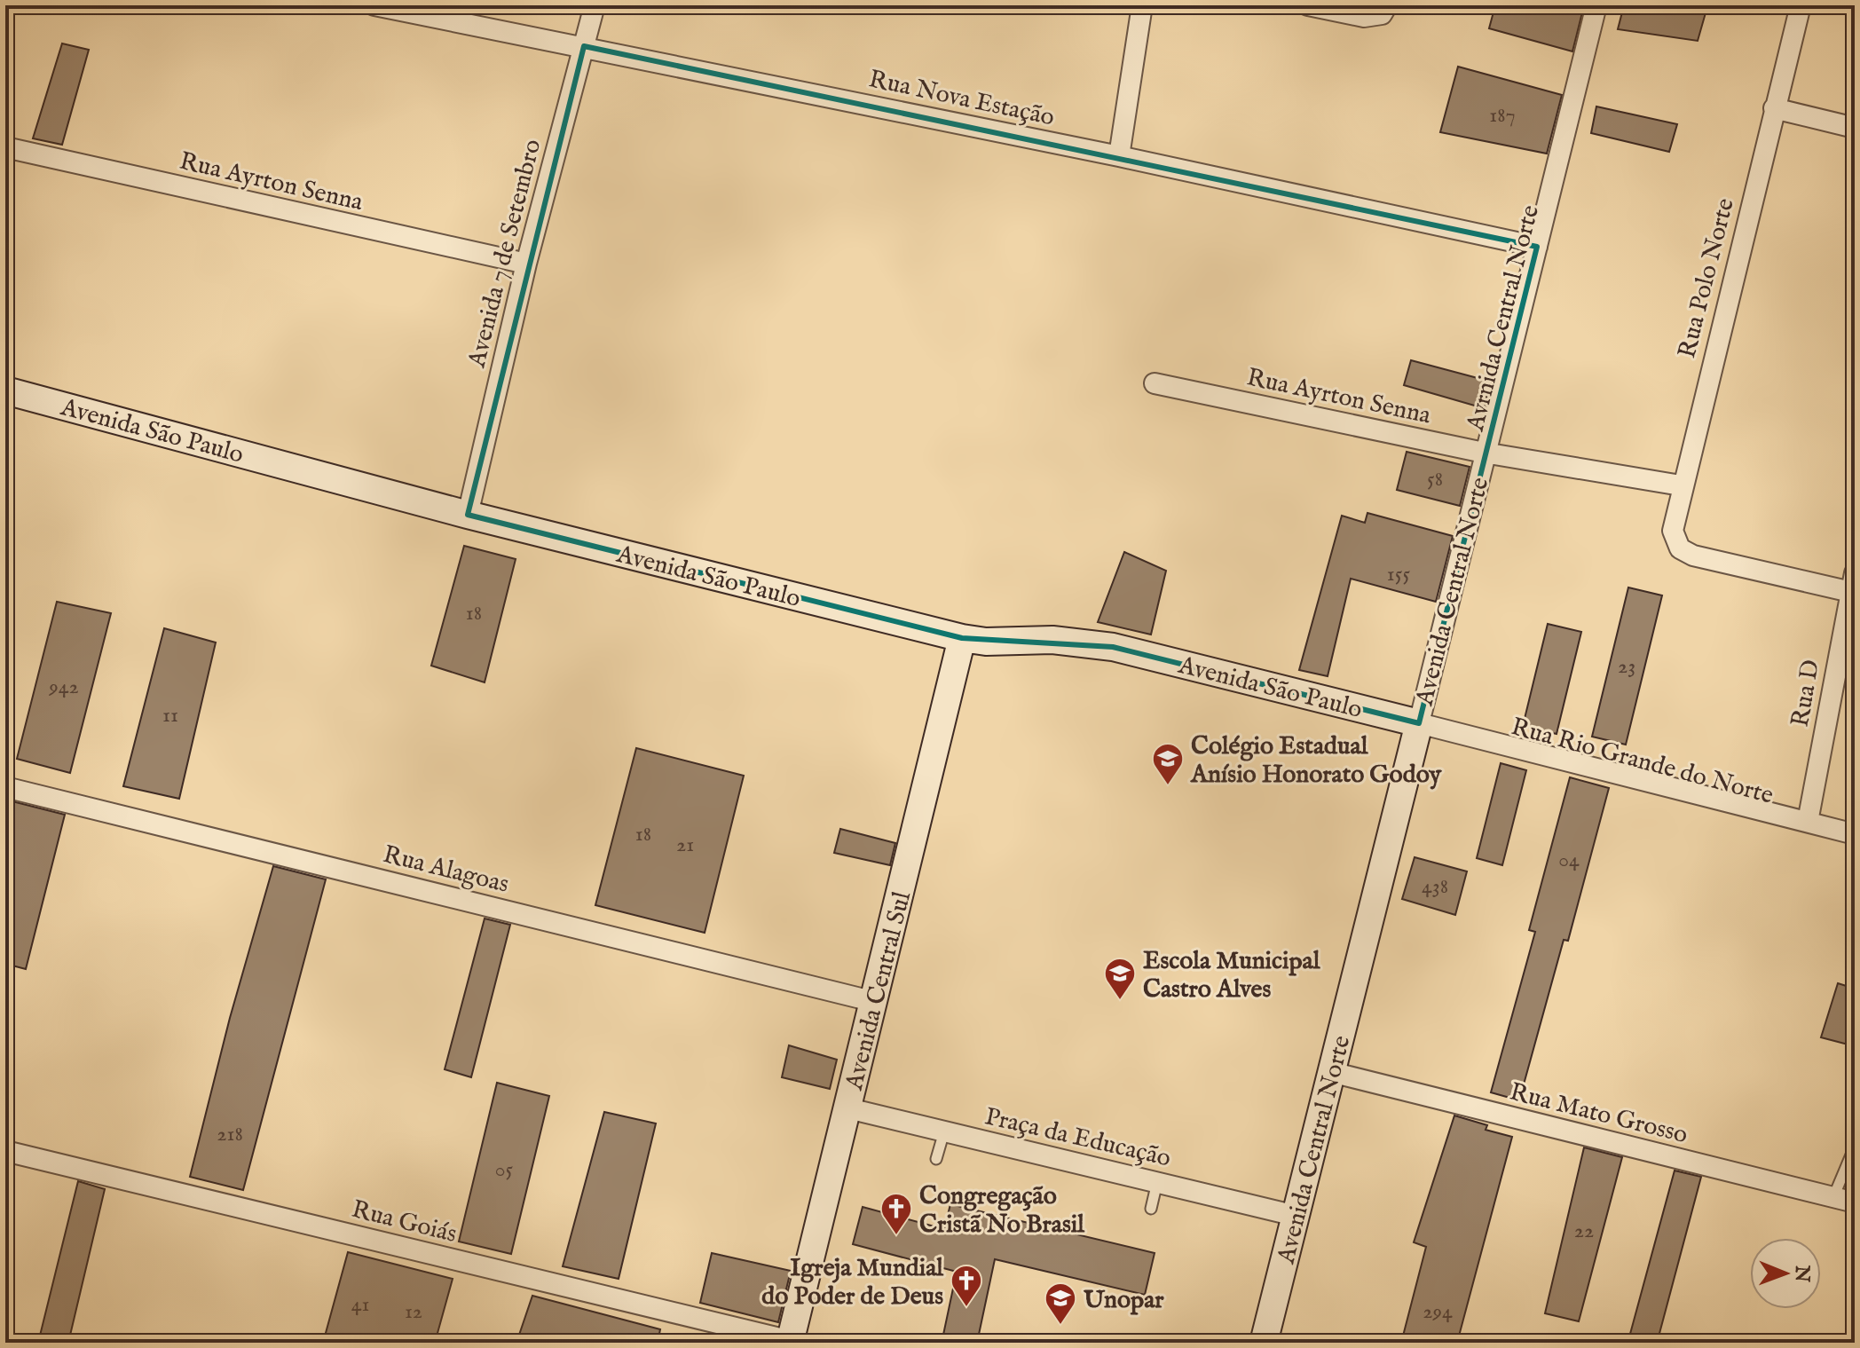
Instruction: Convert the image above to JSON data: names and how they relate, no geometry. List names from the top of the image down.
{
  "streets": {
    "main road": ["Avenida São Paulo", "Avenida Central Norte", "Avenida Central Sul"],
    "street": [
      "Rua Nova Estação",
      "Rua Ayrton Senna",
      "Avenida 7 de Setembro",
      "Rua Polo Norte",
      "Avrnida Central Norte",
      "Rua D",
      "Rua Rio Grande do Norte",
      "Rua Alagoas",
      "Rua Mato Grosso",
      "Praça da Educação",
      "Rua Goiás"
    ]
  },
  "crossings": [
    ["Rua Nova Estação", "Avenida 7 de Setembro"],
    ["Rua Nova Estação", "Avenida Central Norte"],
    ["Rua Ayrton Senna", "Avenida 7 de Setembro"],
    ["Rua Ayrton Senna", "Rua Polo Norte"],
    ["Rua Ayrton Senna", "Avrnida Central Norte"],
    ["Rua Ayrton Senna", "Avenida Central Norte"],
    ["Avenida 7 de Setembro", "Avenida São Paulo"],
    ["Rua Polo Norte", "Rua D"],
    ["Avrnida Central Norte", "Avenida Central Norte"],
    ["Avenida São Paulo", "Avenida Central Norte"],
    ["Avenida São Paulo", "Rua Rio Grande do Norte"],
    ["Avenida São Paulo", "Avenida Central Sul"],
    ["Avenida Central Norte", "Rua Rio Grande do Norte"],
    ["Avenida Central Norte", "Rua Mato Grosso"],
    ["Avenida Central Norte", "Praça da Educação"],
    ["Rua D", "Rua Rio Grande do Norte"],
    ["Rua Alagoas", "Avenida Central Sul"],
    ["Avenida Central Sul", "Praça da Educação"],
    ["Avenida Central Sul", "Rua Goiás"]
  ],
  "places": {
    "school or university": ["Colégio Estadual Anísio Honorato Godoy", "Escola Municipal Castro Alves", "Unopar"],
    "church": ["Congregação Cristã No Brasil", "Igreja Mundial do Poder de Deus"]
  },
  "house_numbers": [
    "187",
    "58",
    "155",
    "18",
    "23",
    "942",
    "11",
    "18",
    "21",
    "04",
    "438",
    "218",
    "05",
    "22",
    "41",
    "12",
    "294"
  ],
  "north": "right"
}
